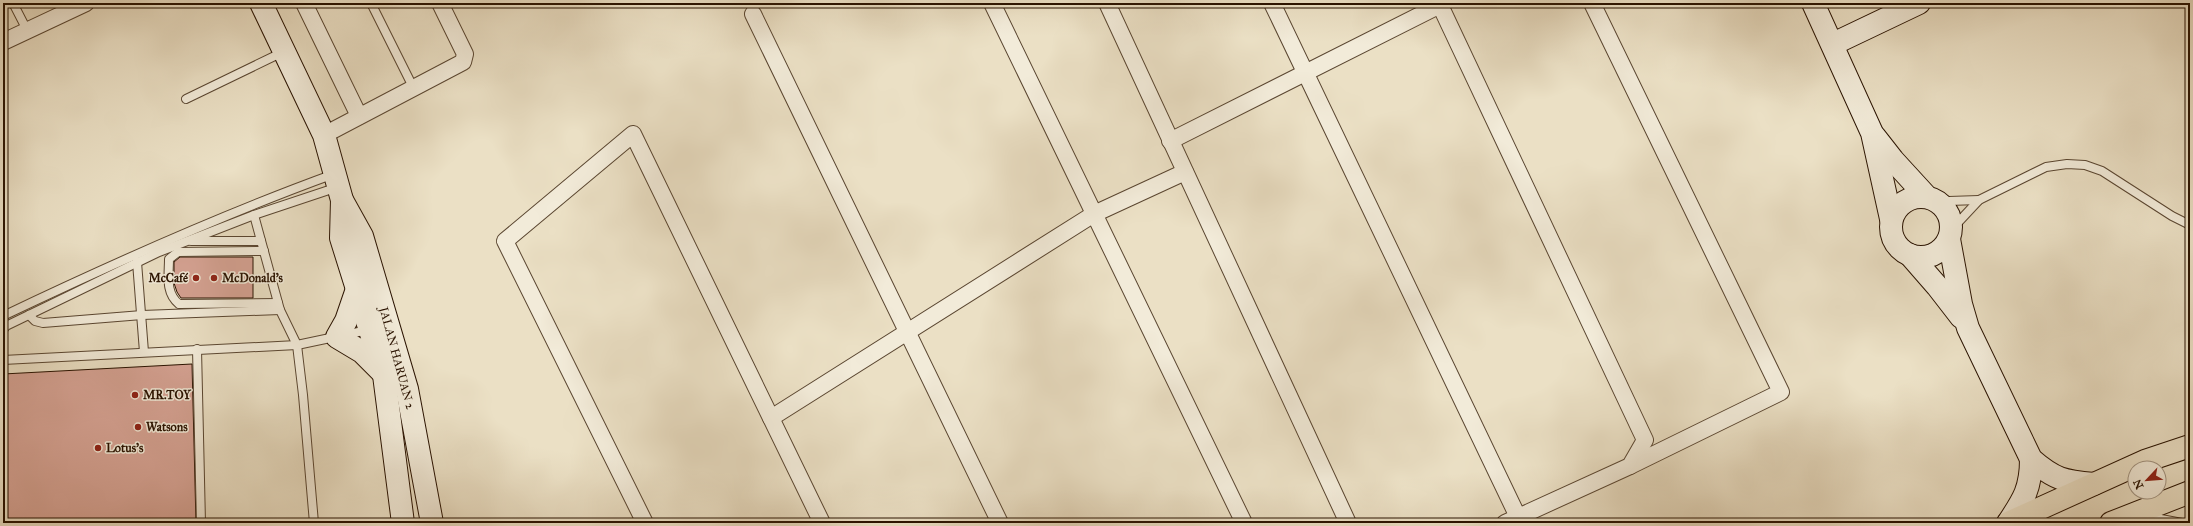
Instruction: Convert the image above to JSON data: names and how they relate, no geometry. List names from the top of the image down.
{
  "streets": {
    "street": ["JALAN HARUAN 2"]
  },
  "places": [
    "McCafé",
    "McDonald's",
    "MR.TOY",
    "Watsons",
    "Lotus's"
  ],
  "north": "bottom left"
}
